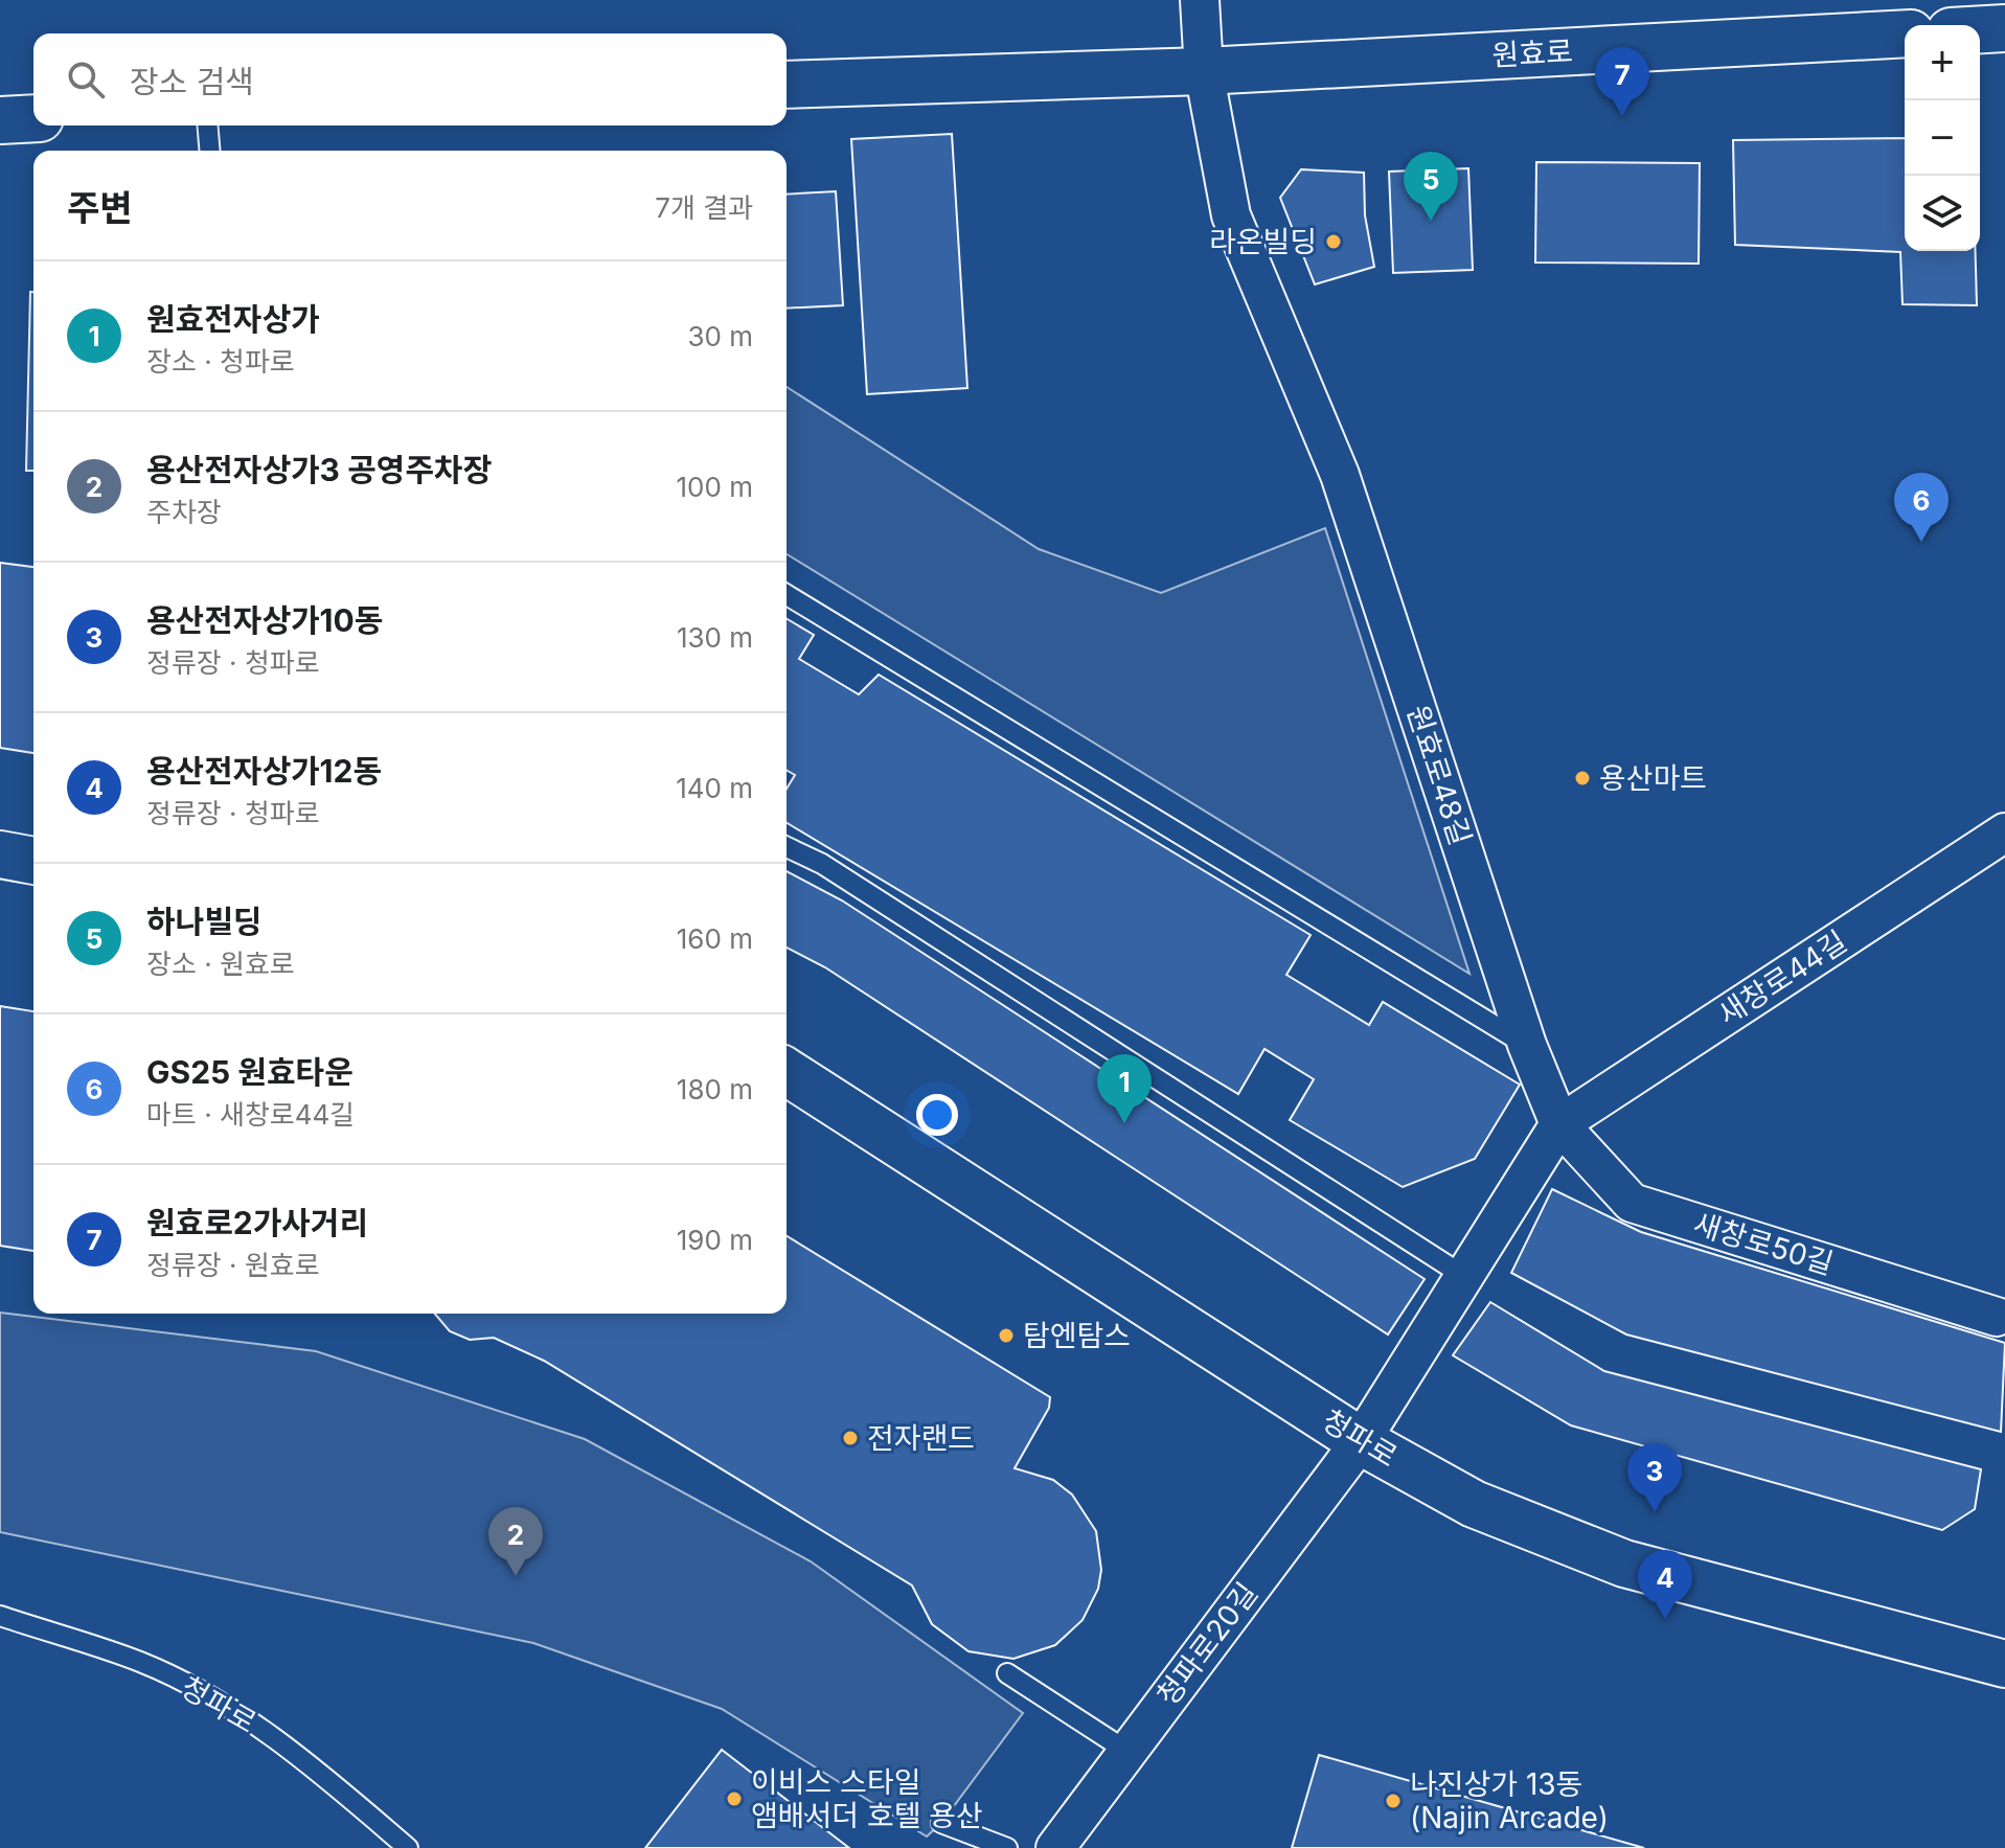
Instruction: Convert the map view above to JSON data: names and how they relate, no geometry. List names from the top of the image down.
{
  "streets": {
    "main road": ["원효로", "청파로"],
    "street": [
      "원효로48길",
      "새창로44길",
      "새창로50길",
      "청파로20길"
    ]
  },
  "crossings": [
    ["원효로", "원효로48길"],
    ["원효로48길", "새창로44길"],
    ["원효로48길", "새창로50길"],
    ["새창로44길", "새창로50길"],
    ["청파로", "청파로20길"]
  ],
  "places": [
    "라온빌딩",
    "용산마트",
    "탐엔탐스",
    "전자랜드",
    "이비스 스타일 앰배서더 호텔 용산",
    "나진상가 13동 (Najin Arcade)"
  ],
  "page": {
    "map_buttons": ["+", "−"],
    "search": "장소 검색",
    "pins": [
      "7",
      "5",
      "6",
      "1",
      "3",
      "2",
      "4"
    ],
    "heading": ["주변", "7개 결과"],
    "list": [
      {
        "mark": "1",
        "name": "원효전자상가",
        "note": "장소 · 청파로",
        "value": "30 m"
      },
      {
        "mark": "2",
        "name": "용산전자상가3 공영주차장",
        "note": "주차장",
        "value": "100 m"
      },
      {
        "mark": "3",
        "name": "용산전자상가10동",
        "note": "정류장 · 청파로",
        "value": "130 m"
      },
      {
        "mark": "4",
        "name": "용산전자상가12동",
        "note": "정류장 · 청파로",
        "value": "140 m"
      },
      {
        "mark": "5",
        "name": "하나빌딩",
        "note": "장소 · 원효로",
        "value": "160 m"
      },
      {
        "mark": "6",
        "name": "GS25 원효타운",
        "note": "마트 · 새창로44길",
        "value": "180 m"
      },
      {
        "mark": "7",
        "name": "원효로2가사거리",
        "note": "정류장 · 원효로",
        "value": "190 m"
      }
    ]
  }
}
